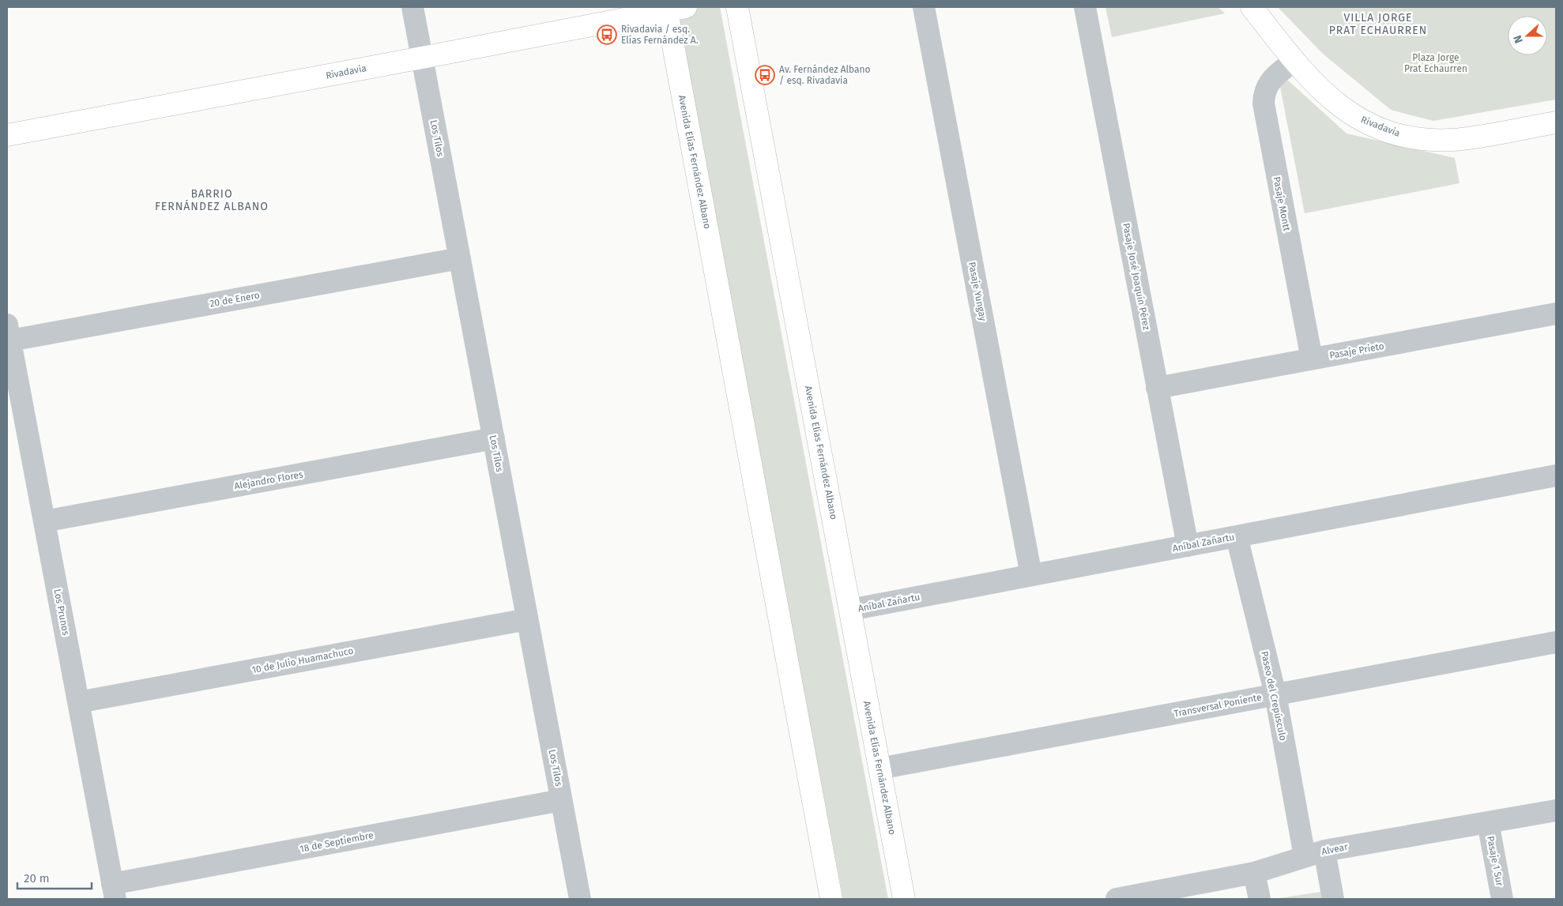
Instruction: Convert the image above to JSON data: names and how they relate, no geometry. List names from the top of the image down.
{
  "streets": {
    "main road": ["Rivadavia", "Avenida Elías Fernández Albano"],
    "street": [
      "Los Tilos",
      "Pasaje Montt",
      "Pasaje José Joaquín Pérez",
      "Pasaje Yungay",
      "20 de Enero",
      "Pasaje Prieto",
      "Alejandro Flores",
      "Aníbal Zañartu",
      "Los Prunos",
      "10 de Julio Huamachuco",
      "Paseo del Crepúsculo",
      "Transversal Poniente",
      "18 de Septiembre",
      "Alvear",
      "Pasaje 1 Sur"
    ]
  },
  "crossings": [
    ["Rivadavia", "Los Tilos"],
    ["Rivadavia", "Avenida Elías Fernández Albano"],
    ["Rivadavia", "Pasaje Montt"],
    ["Los Tilos", "20 de Enero"],
    ["Los Tilos", "Alejandro Flores"],
    ["Los Tilos", "10 de Julio Huamachuco"],
    ["Los Tilos", "18 de Septiembre"],
    ["Avenida Elías Fernández Albano", "Aníbal Zañartu"],
    ["Avenida Elías Fernández Albano", "Transversal Poniente"],
    ["Pasaje Montt", "Pasaje Prieto"],
    ["Pasaje José Joaquín Pérez", "Pasaje Prieto"],
    ["Pasaje José Joaquín Pérez", "Aníbal Zañartu"],
    ["Pasaje Yungay", "Aníbal Zañartu"],
    ["20 de Enero", "Los Prunos"],
    ["Alejandro Flores", "Los Prunos"],
    ["Aníbal Zañartu", "Paseo del Crepúsculo"],
    ["Los Prunos", "10 de Julio Huamachuco"],
    ["Los Prunos", "18 de Septiembre"],
    ["Paseo del Crepúsculo", "Transversal Poniente"],
    ["Paseo del Crepúsculo", "Alvear"],
    ["Alvear", "Pasaje 1 Sur"]
  ],
  "districts": ["VILLA JORGE PRAT ECHAURREN", "BARRIO FERNÁNDEZ ALBANO"],
  "parks": ["Plaza Jorge Prat Echaurren"],
  "places": {
    "bus stop": ["Rivadavia / esq. Elías Fernández A.", "Av. Fernández Albano / esq. Rivadavia"]
  },
  "scale_bar": "20 m",
  "north": "left"
}
